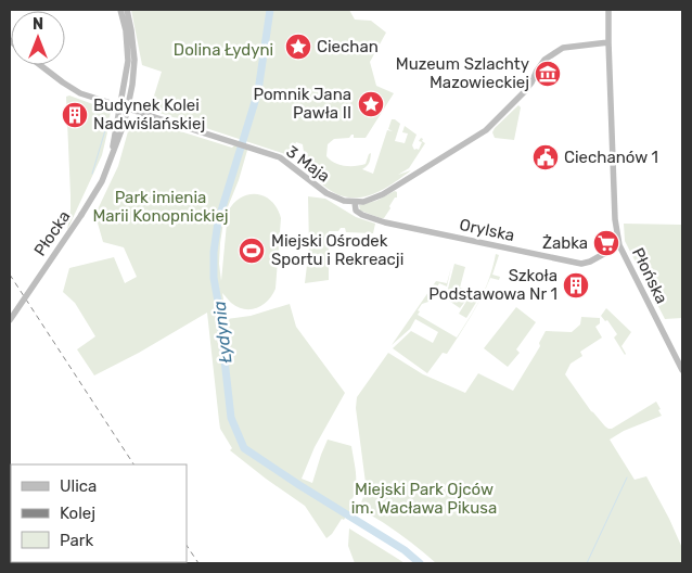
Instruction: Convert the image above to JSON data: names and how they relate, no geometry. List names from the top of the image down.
{
  "streets": {
    "street": [
      "3 Maja",
      "Orylska",
      "Płocka",
      "Płońska"
    ]
  },
  "crossings": [
    ["3 Maja", "Orylska"],
    ["3 Maja", "Płocka"],
    ["Orylska", "Płońska"]
  ],
  "water": ["Łydynia"],
  "parks": ["Dolina Łydyni", "Park imienia Marii Konopnickiej", "Miejski Park Ojców im. Wacława Pikusa"],
  "places": {
    "place": ["Ciechan", "Pomnik Jana Pawła II"],
    "museum": ["Muzeum Szlachty Mazowieckiej"],
    "building": ["Budynek Kolei Nadwiślańskiej", "Szkoła Podstawowa Nr 1"],
    "public building": ["Ciechanów 1"],
    "supermarket": ["Żabka"],
    "sports": ["Miejski Ośrodek Sportu i Rekreacji"]
  },
  "legend": ["Ulica", "Kolej", "Park"],
  "north": "top"
}
